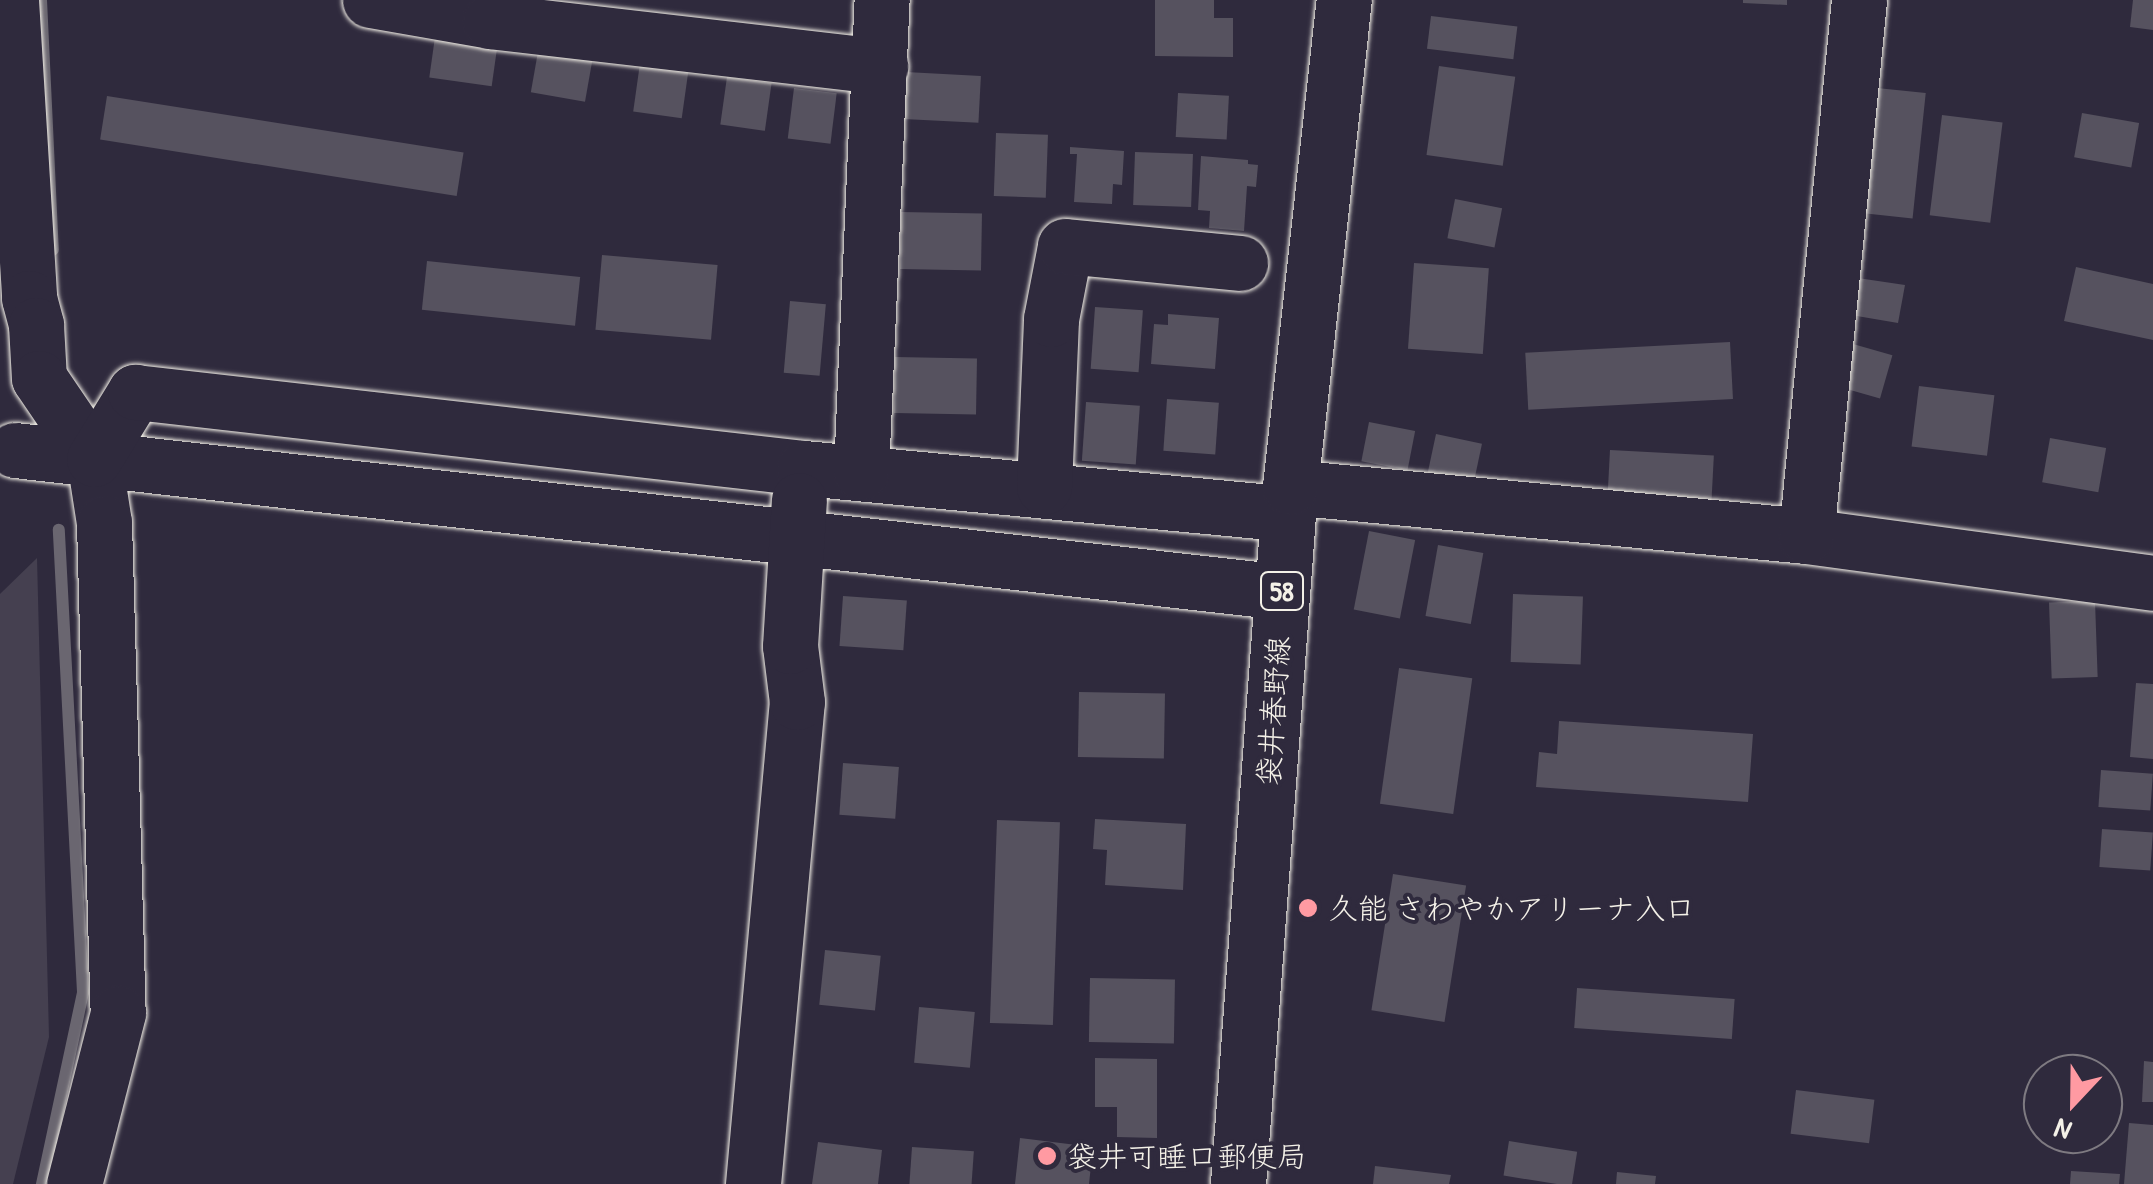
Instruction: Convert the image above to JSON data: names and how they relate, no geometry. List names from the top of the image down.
{
  "streets": {
    "street": ["58", "袋井春野線"]
  },
  "places": ["久能 さわやかアリーナ入口", "袋井可睡口郵便局"],
  "north": "bottom"
}
